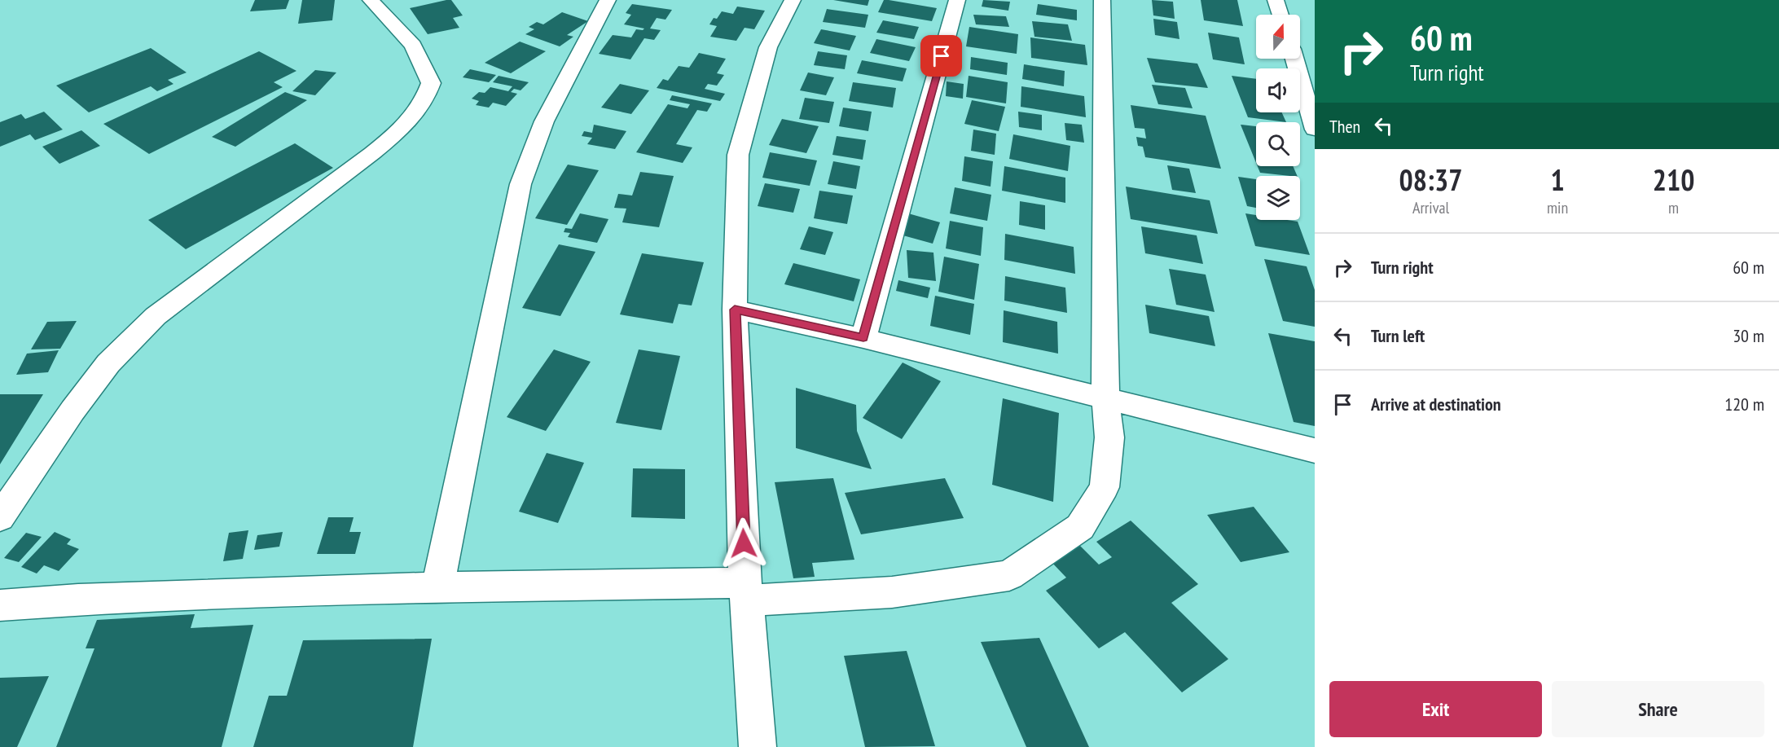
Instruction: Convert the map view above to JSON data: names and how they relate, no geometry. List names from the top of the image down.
{
  "north": "top",
  "page": {
    "turn": ["60 m", "Turn right"],
    "then": "Then",
    "eta": [
      "08:37",
      "Arrival",
      "1",
      "min",
      "210",
      "m"
    ],
    "list": [
      {
        "name": "Turn right",
        "value": "60 m"
      },
      {
        "name": "Turn left",
        "value": "30 m"
      },
      {
        "name": "Arrive at destination",
        "value": "120 m"
      }
    ],
    "buttons": ["Exit", "Share"]
  }
}
